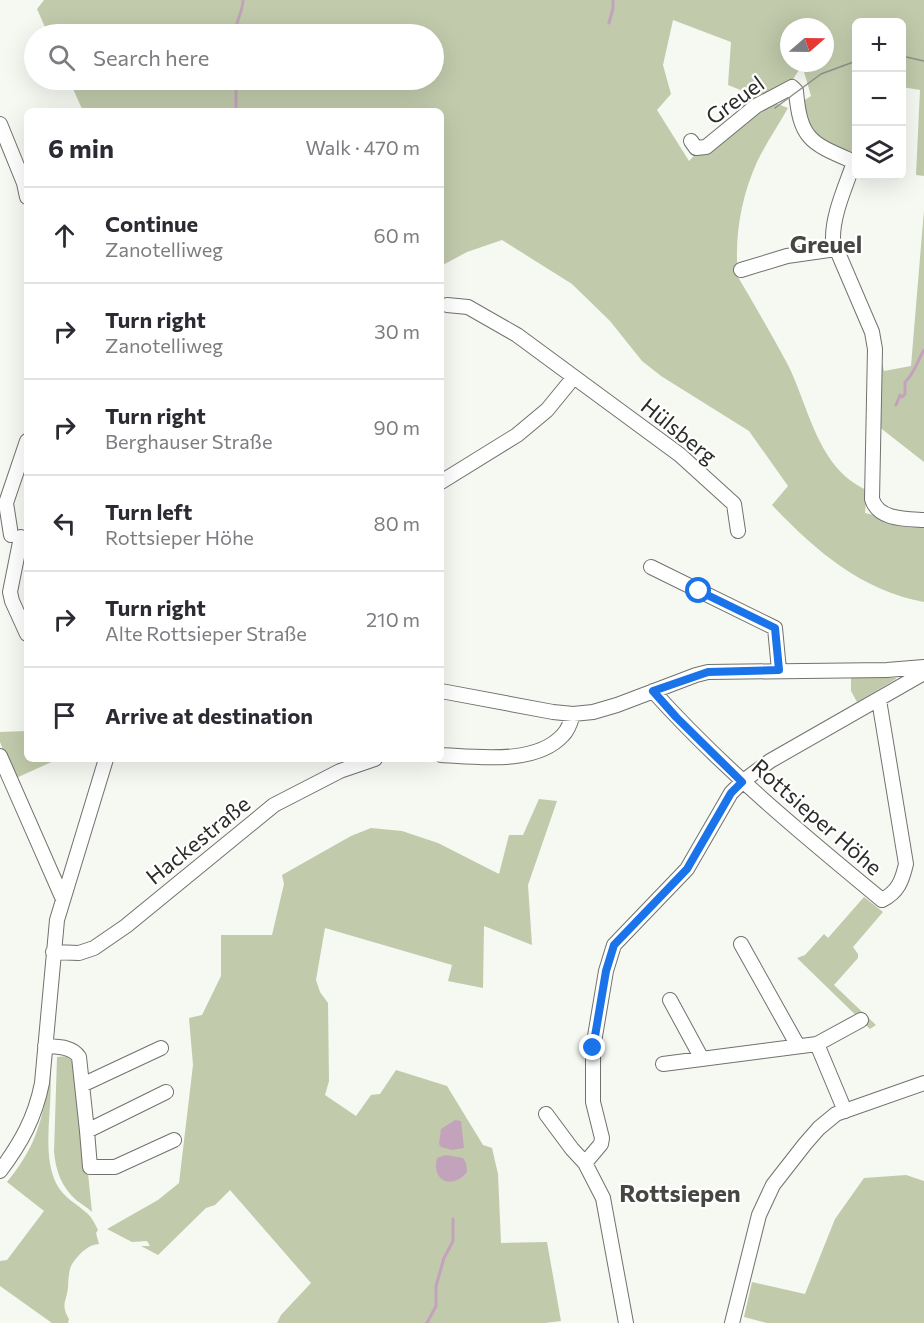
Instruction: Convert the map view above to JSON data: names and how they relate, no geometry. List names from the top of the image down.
{
  "streets": {
    "street": [
      "Greuel",
      "Hülsberg",
      "Rottsieper Höhe",
      "Hackestraße"
    ]
  },
  "districts": ["Greuel", "Rottsiepen"],
  "north": "right",
  "page": {
    "map_buttons": ["+", "−"],
    "search": "Search here",
    "heading": ["6 min", "Walk · 470 m"],
    "list": [
      ["Continue", "Zanotelliweg", "60 m"],
      ["Turn right", "Zanotelliweg", "30 m"],
      ["Turn right", "Berghauser Straße", "90 m"],
      ["Turn left", "Rottsieper Höhe", "80 m"],
      ["Turn right", "Alte Rottsieper Straße", "210 m"],
      "Arrive at destination"
    ]
  }
}
